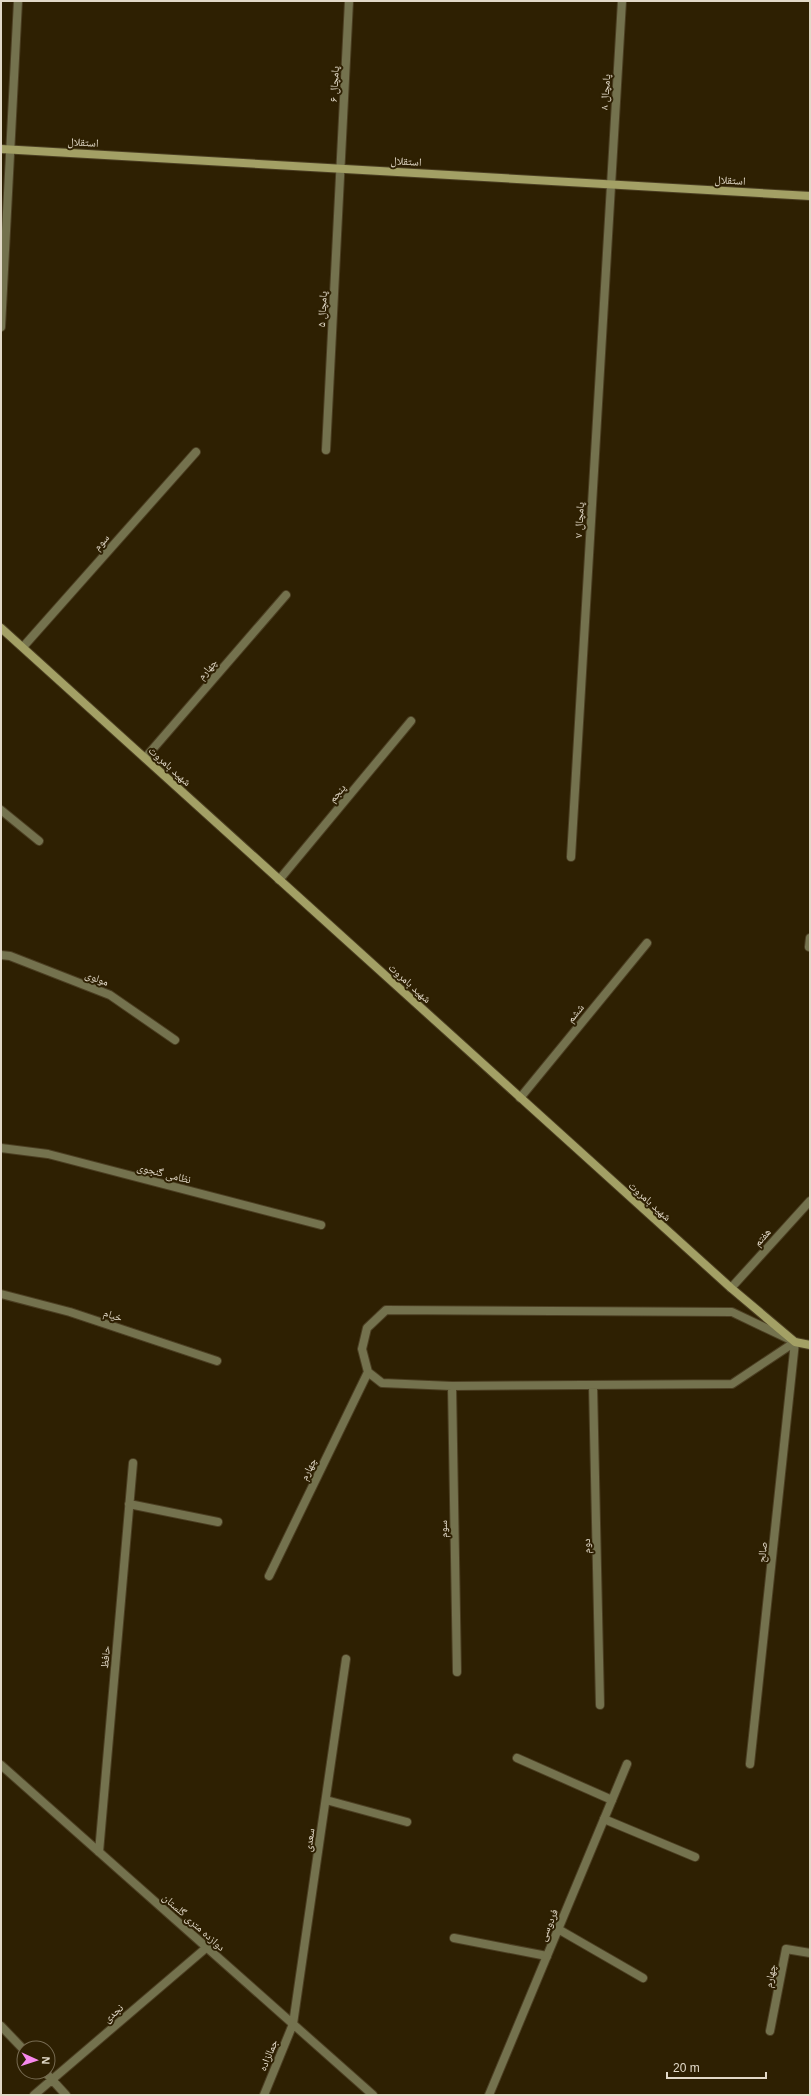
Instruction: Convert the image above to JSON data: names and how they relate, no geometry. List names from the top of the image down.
{
  "streets": {
    "main road": ["استقلال", "شهید بامروت"],
    "street": [
      "پامچال ۶",
      "پامچال ۸",
      "پامچال ۵",
      "پامچال ۷",
      "سوم",
      "چهارم",
      "پنجم",
      "مولوی",
      "ششم",
      "نظامی گنجوی",
      "هفتم",
      "خیام",
      "دوم",
      "صالح",
      "حافظ",
      "سعدی",
      "دوازده متری گلستان",
      "فردوسی",
      "نجدی",
      "جمالزاده"
    ]
  },
  "crossings": [
    ["پامچال ۶", "استقلال"],
    ["پامچال ۶", "پامچال ۵"],
    ["پامچال ۸", "استقلال"],
    ["پامچال ۸", "پامچال ۷"],
    ["استقلال", "پامچال ۵"],
    ["استقلال", "پامچال ۷"],
    ["سوم", "شهید بامروت"],
    ["چهارم", "شهید بامروت"],
    ["شهید بامروت", "پنجم"],
    ["شهید بامروت", "ششم"],
    ["شهید بامروت", "هفتم"],
    ["شهید بامروت", "صالح"],
    ["حافظ", "دوازده متری گلستان"],
    ["سعدی", "دوازده متری گلستان"],
    ["سعدی", "جمالزاده"],
    ["دوازده متری گلستان", "نجدی"],
    ["دوازده متری گلستان", "جمالزاده"]
  ],
  "scale_bar": "20 m",
  "north": "right"
}
